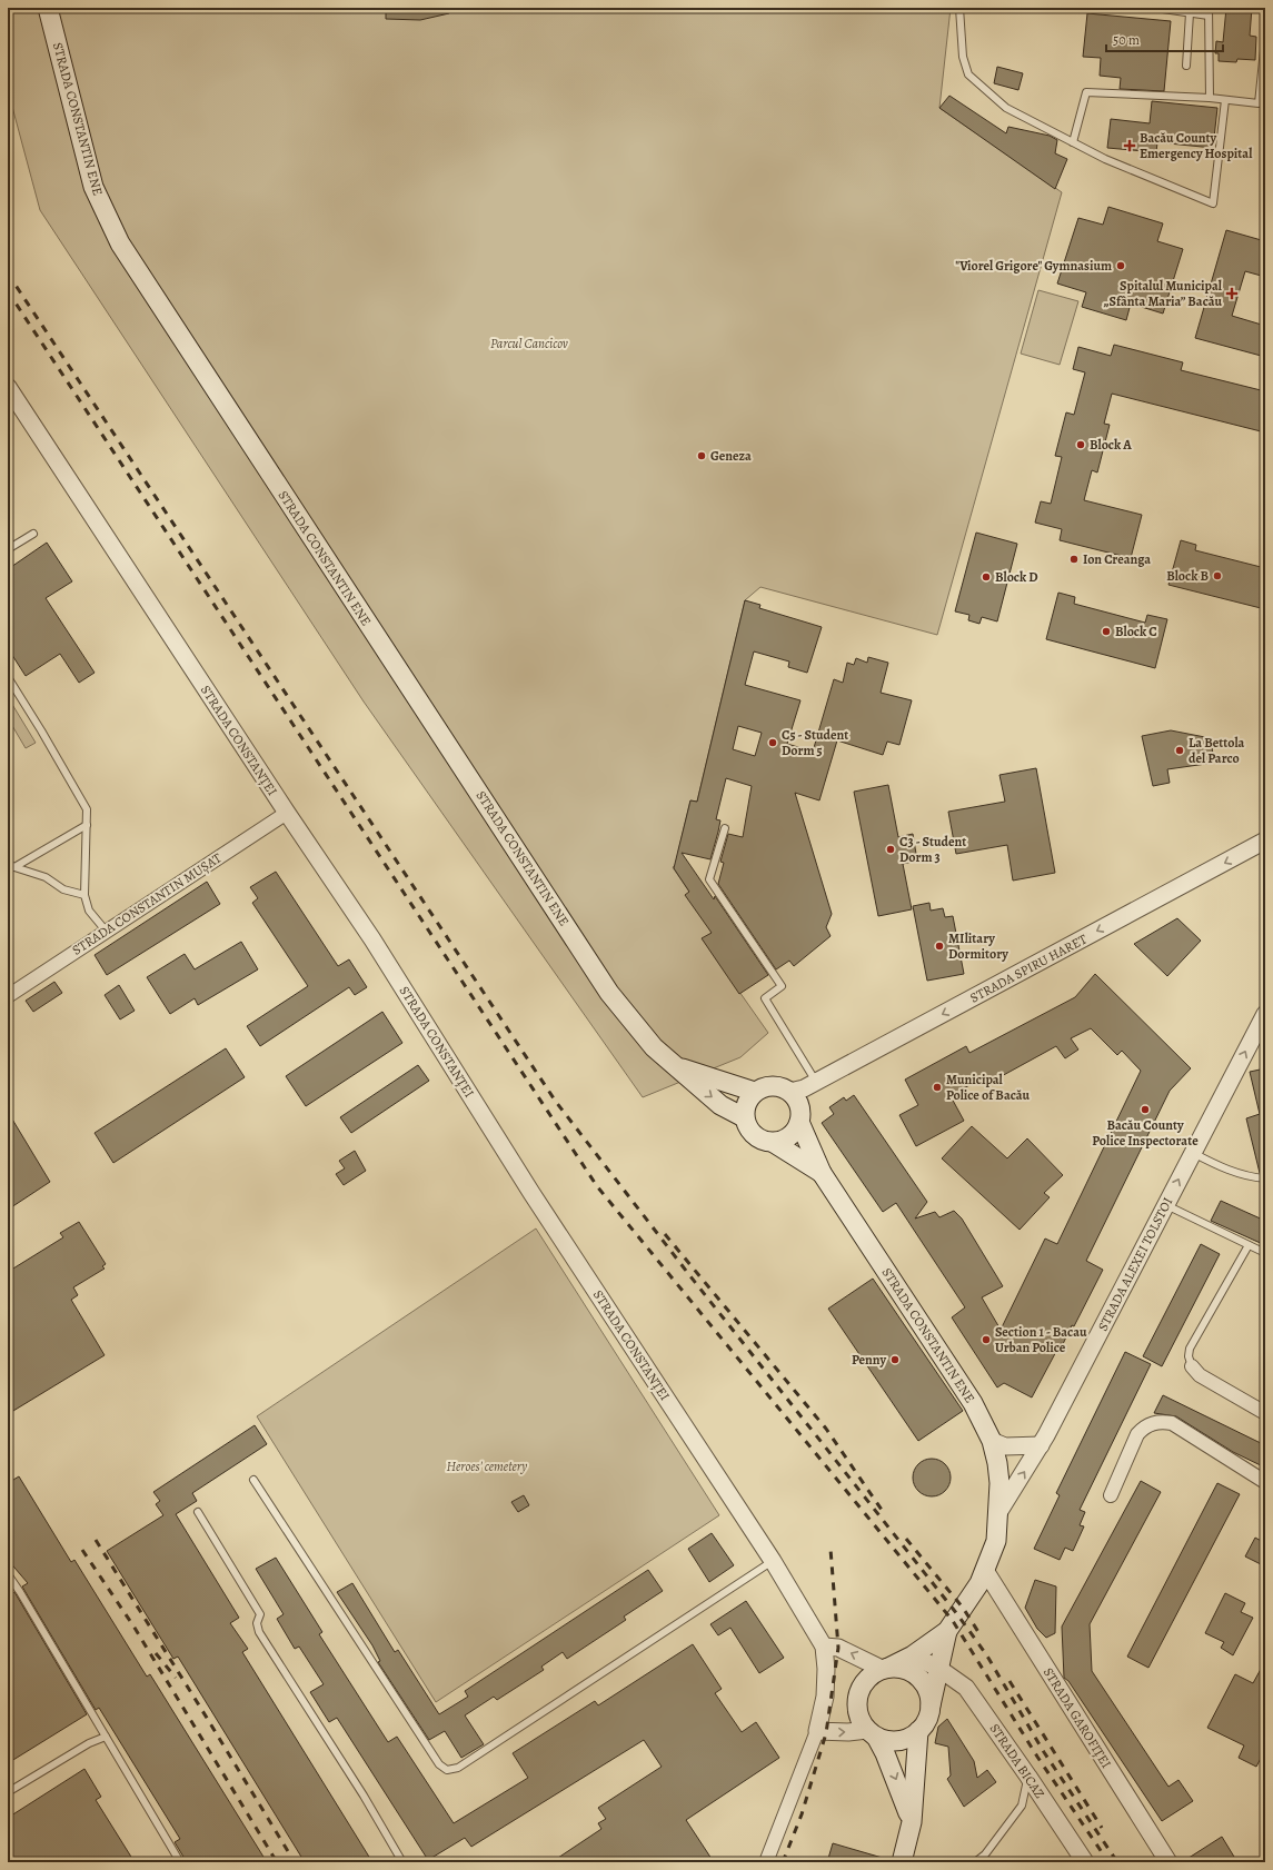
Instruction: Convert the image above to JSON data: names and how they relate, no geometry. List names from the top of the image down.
{
  "streets": {
    "main road": ["STRADA CONSTANTIN ENE", "STRADA ALEXEI TOLSTOI"],
    "street": [
      "STRADA CONSTANȚEI",
      "STRADA CONSTANTIN MUȘAT",
      "STRADA SPIRU HARET",
      "STRADA GAROFIȚEI",
      "STRADA BICAZ"
    ]
  },
  "crossings": [
    ["STRADA CONSTANTIN ENE", "STRADA SPIRU HARET"],
    ["STRADA CONSTANTIN ENE", "STRADA ALEXEI TOLSTOI"],
    ["STRADA CONSTANȚEI", "STRADA CONSTANTIN MUȘAT"],
    ["STRADA ALEXEI TOLSTOI", "STRADA GAROFIȚEI"],
    ["STRADA ALEXEI TOLSTOI", "STRADA BICAZ"]
  ],
  "one_way": ["STRADA SPIRU HARET"],
  "parks": ["Parcul Cancicov", "Heroes' cemetery"],
  "places": {
    "health": ["Bacău County Emergency Hospital", "Spitalul Municipal „Sfânta Maria” Bacău"],
    "other": [
      "\"Viorel Grigore\" Gymnasium",
      "Block A",
      "Geneza",
      "Ion Creanga",
      "Block B",
      "Block D",
      "Block C",
      "C5 - Student Dorm 5",
      "La Bettola del Parco",
      "C3 - Student Dorm 3",
      "MIlitary Dormitory",
      "Municipal Police of Bacău",
      "Bacău County Police Inspectorate",
      "Section 1 - Bacau Urban Police",
      "Penny"
    ]
  },
  "scale_bar": "50 m"
}
